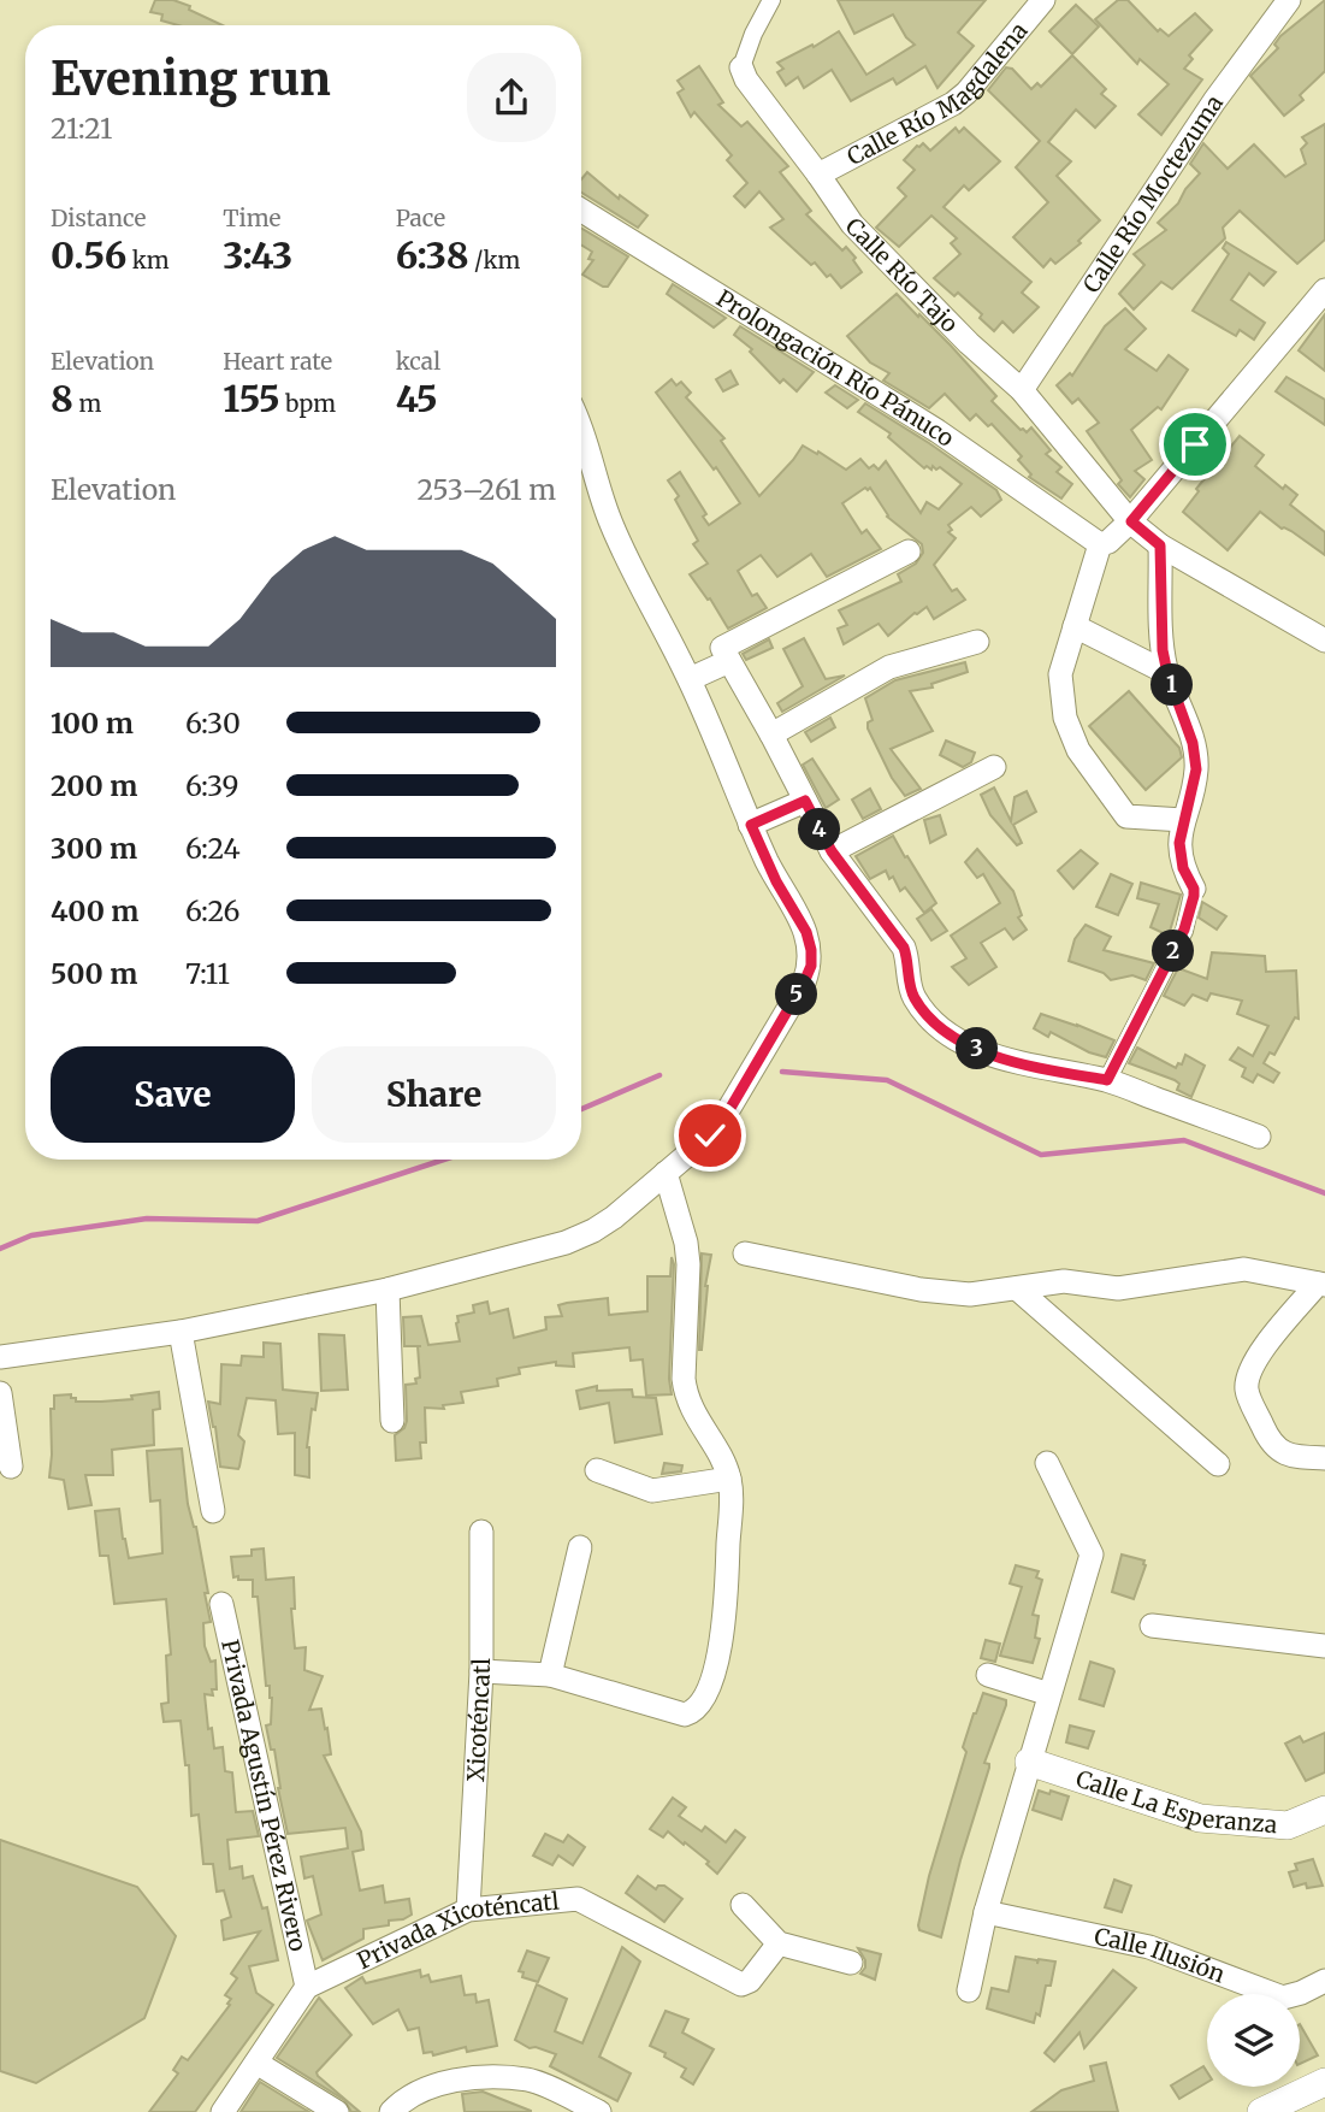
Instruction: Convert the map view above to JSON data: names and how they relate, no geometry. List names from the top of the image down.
{
  "streets": {
    "street": [
      "Calle Río Magdalena",
      "Calle Río Moctezuma",
      "Calle Río Tajo",
      "Prolongación Río Pánuco",
      "Xicoténcatl",
      "Privada Agustín Pérez Rivero",
      "Calle La Esperanza",
      "Privada Xicoténcatl",
      "Calle Ilusión"
    ]
  },
  "crossings": [
    ["Calle Río Magdalena", "Calle Río Tajo"],
    ["Calle Río Moctezuma", "Calle Río Tajo"],
    ["Xicoténcatl", "Privada Xicoténcatl"],
    ["Privada Agustín Pérez Rivero", "Privada Xicoténcatl"]
  ],
  "page": {
    "heading": ["Evening run", "21:21"],
    "stats": [
      ["Distance", "0.56 km"],
      ["Time", "3:43"],
      ["Pace", "6:38 /km"],
      ["Elevation", "8 m"],
      ["Heart rate", "155 bpm"],
      ["kcal", "45"]
    ],
    "chart": ["Elevation", "253–261 m"],
    "pins": [
      "1",
      "4",
      "2",
      "5",
      "3"
    ],
    "list": [
      {
        "name": "100 m",
        "note": "6:30"
      },
      {
        "name": "200 m",
        "note": "6:39"
      },
      {
        "name": "300 m",
        "note": "6:24"
      },
      {
        "name": "400 m",
        "note": "6:26"
      },
      {
        "name": "500 m",
        "note": "7:11"
      }
    ],
    "buttons": ["Save", "Share"]
  }
}
